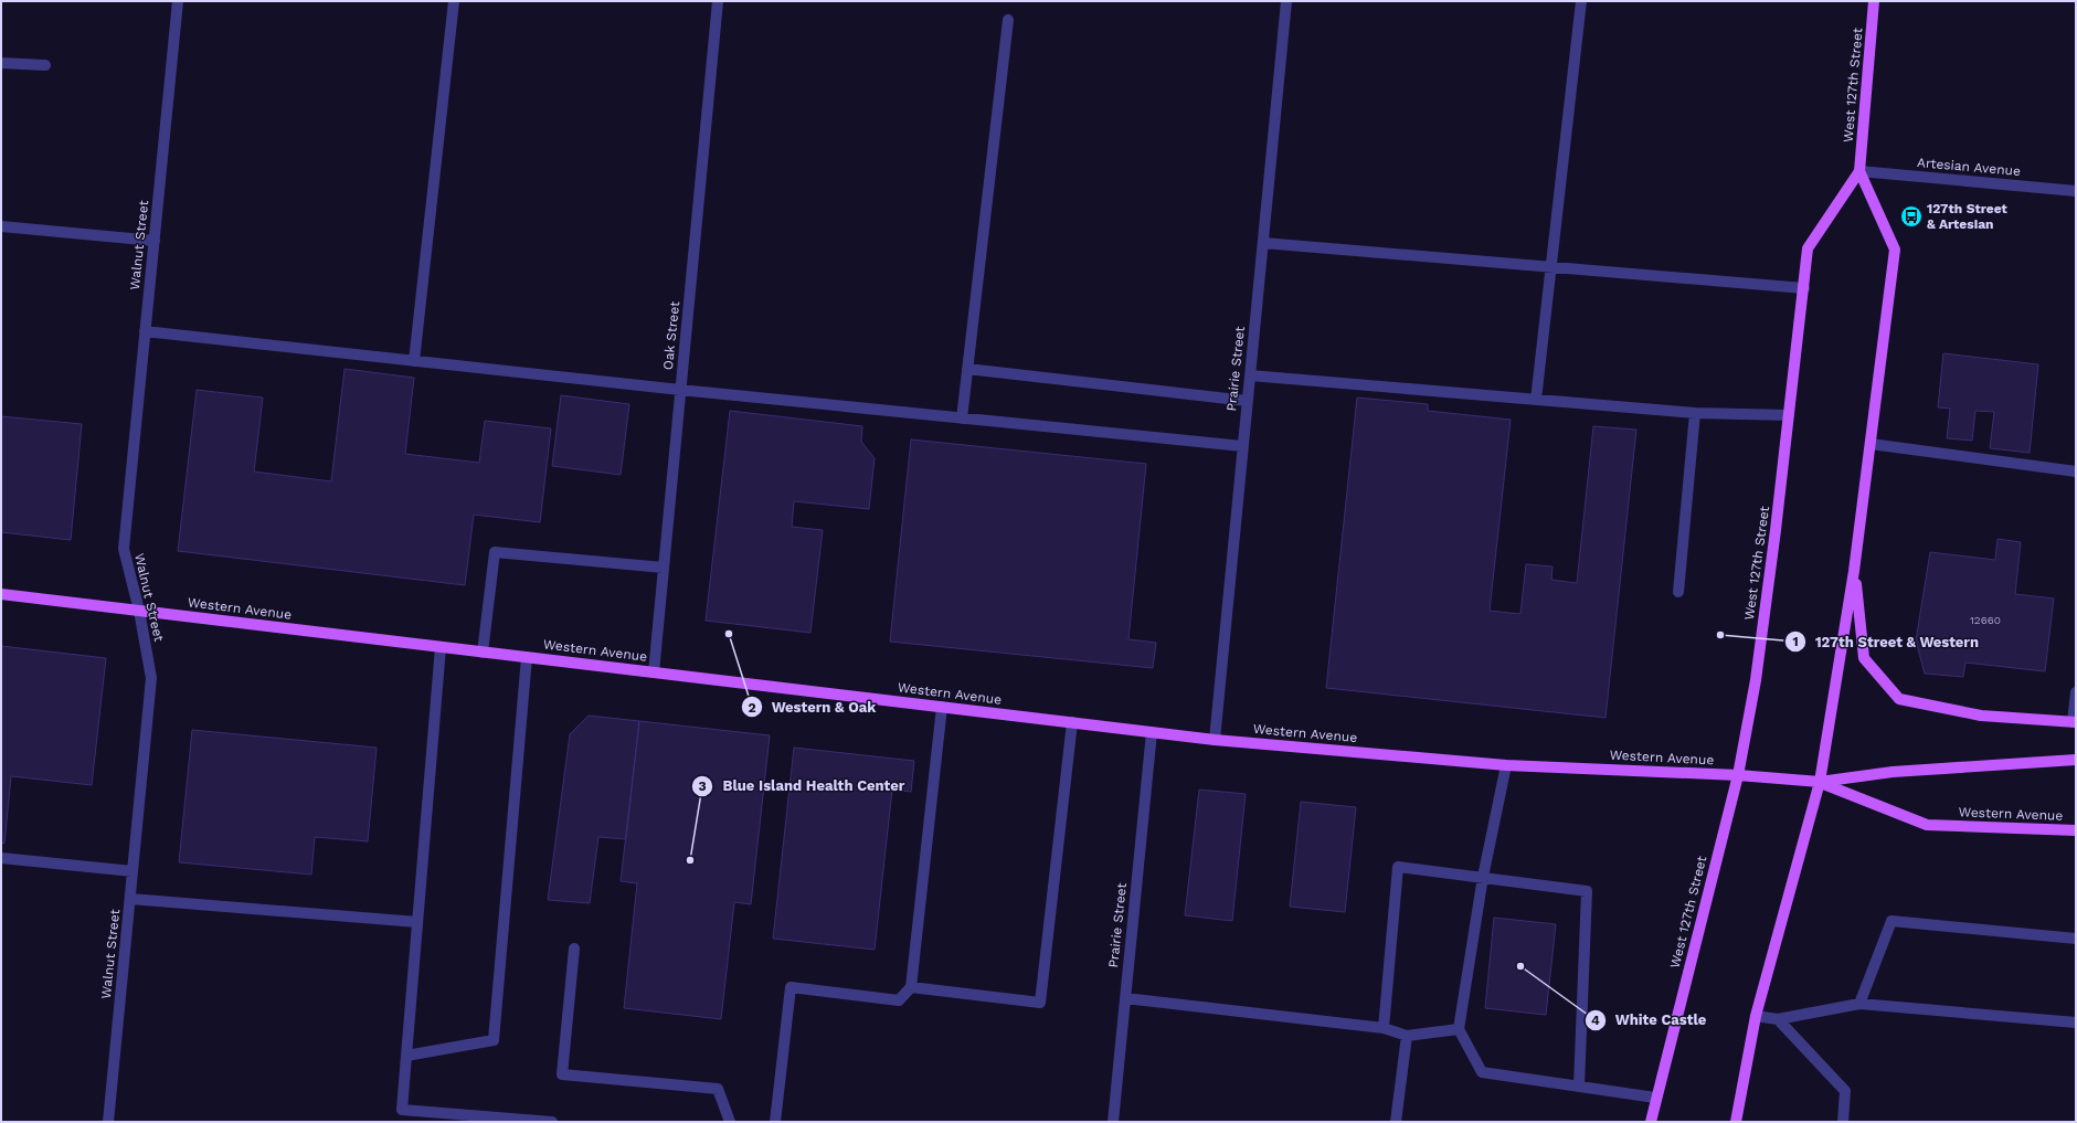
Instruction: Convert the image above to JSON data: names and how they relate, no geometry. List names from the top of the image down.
{
  "streets": {
    "main road": ["West 127th Street", "Western Avenue"],
    "street": [
      "Artesian Avenue",
      "Walnut Street",
      "Oak Street",
      "Prairie Street"
    ]
  },
  "crossings": [
    ["West 127th Street", "Artesian Avenue"],
    ["West 127th Street", "Western Avenue"],
    ["Walnut Street", "Western Avenue"],
    ["Oak Street", "Western Avenue"],
    ["Prairie Street", "Western Avenue"]
  ],
  "places": {
    "bus stop": ["127th Street & Artesian"],
    "other": [
      "Western & Oak",
      "127th Street & Western",
      "Blue Island Health Center",
      "White Castle"
    ]
  },
  "house_numbers": ["12660"]
}
